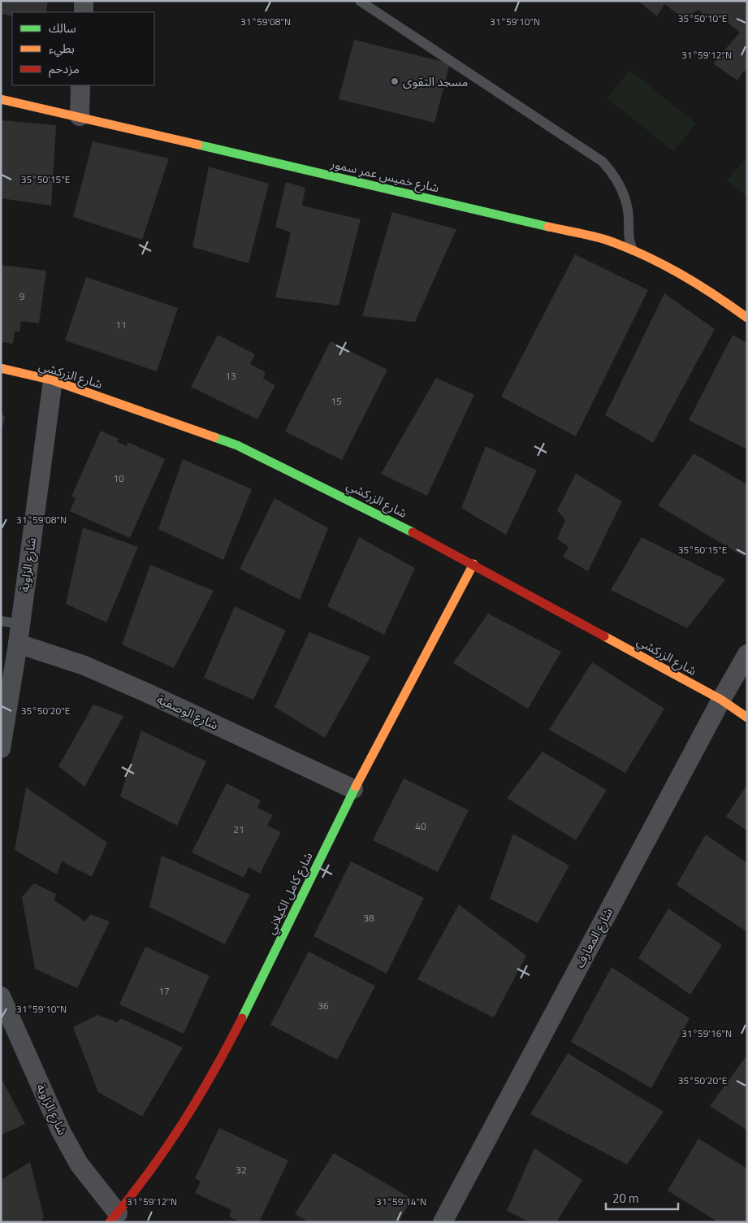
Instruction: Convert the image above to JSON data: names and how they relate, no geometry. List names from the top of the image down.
{
  "streets": {
    "street": [
      "شارع خميس عمر سمور",
      "شارع الزركشي",
      "شارع الزاوية",
      "شارع الوصفية",
      "شارع كامل الكيلاني",
      "شارع المعارف"
    ]
  },
  "crossings": [
    ["شارع الزركشي", "شارع الزاوية"],
    ["شارع الزركشي", "شارع كامل الكيلاني"],
    ["شارع الزركشي", "شارع المعارف"],
    ["شارع الزاوية", "شارع الوصفية"],
    ["شارع الزاوية", "شارع كامل الكيلاني"],
    ["شارع الوصفية", "شارع كامل الكيلاني"]
  ],
  "places": ["مسجد التقوى"],
  "house_numbers": [
    "9",
    "11",
    "13",
    "15",
    "10",
    "40",
    "21",
    "38",
    "17",
    "36",
    "32"
  ],
  "legend": ["سالك", "بطيء", "مزدحم"],
  "scale_bar": "20 m",
  "coordinates": [
    "35°50'10\"E",
    "31°59'08\"N",
    "31°59'10\"N",
    "31°59'12\"N",
    "35°50'15\"E",
    "35°50'20\"E",
    "31°59'16\"N",
    "31°59'14\"N"
  ]
}
